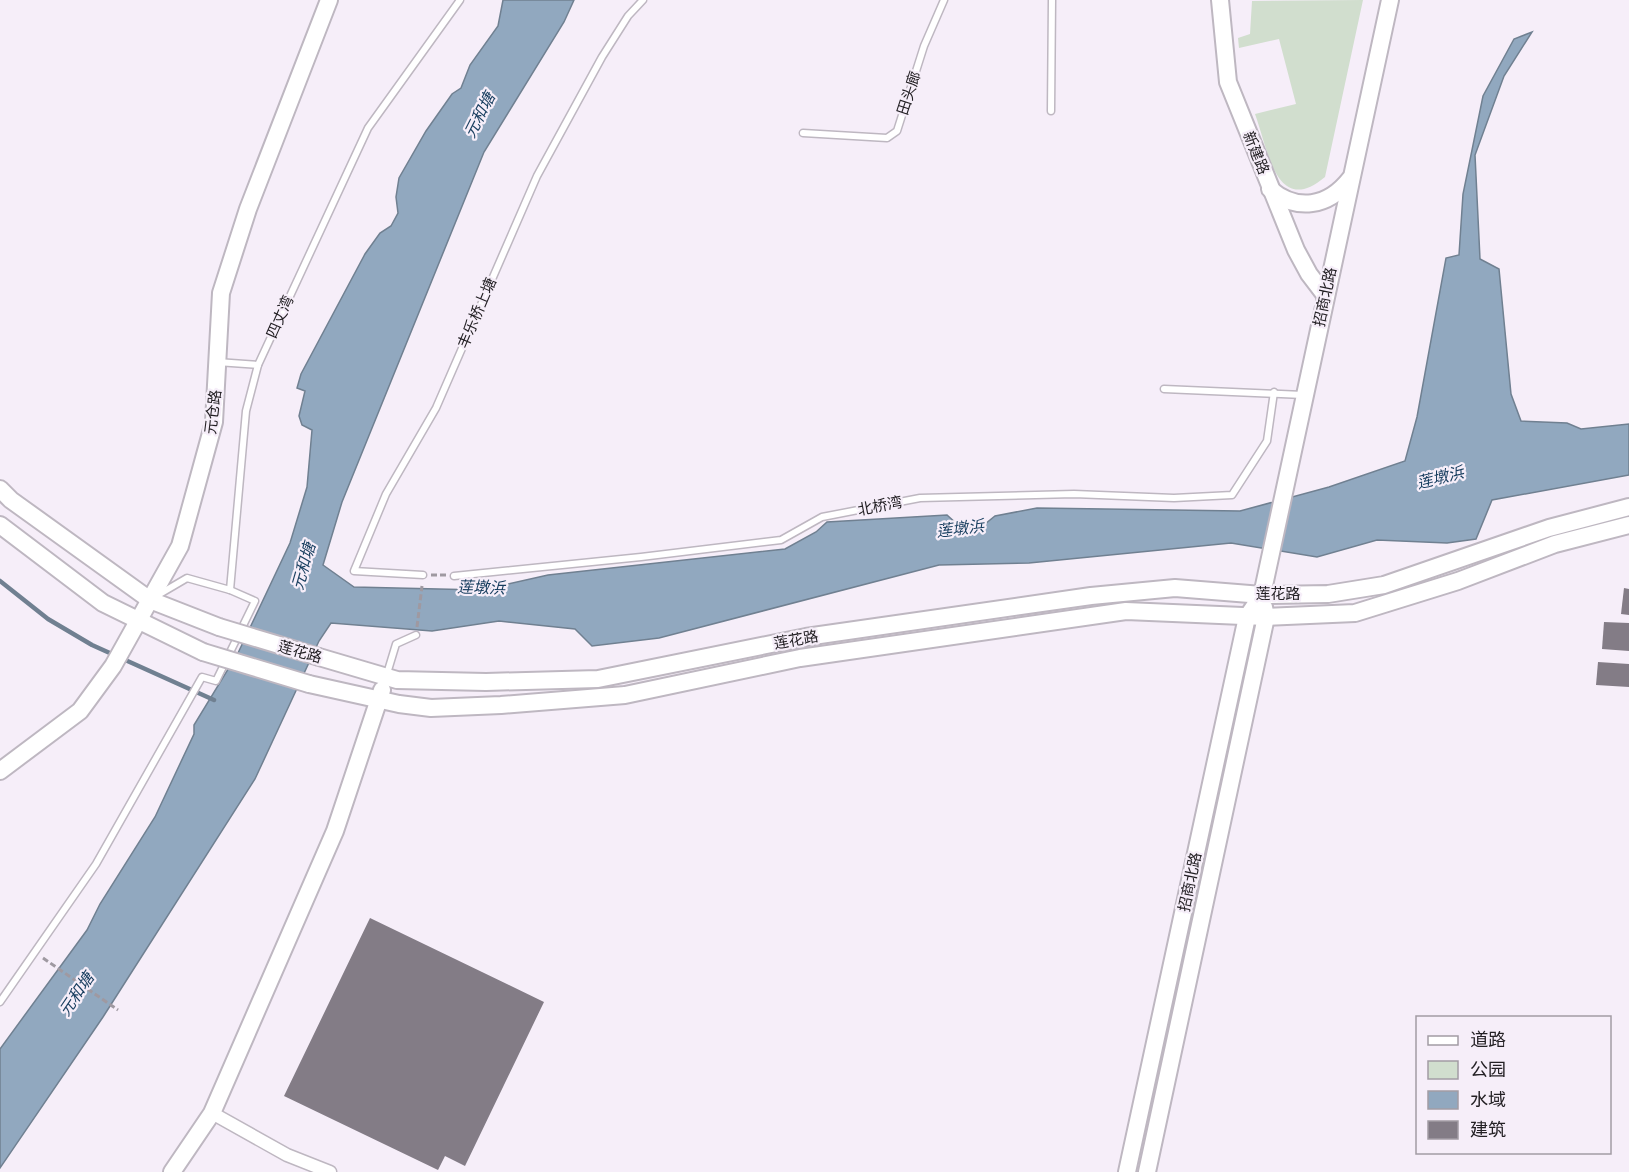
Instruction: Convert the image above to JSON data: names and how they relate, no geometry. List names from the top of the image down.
{
  "streets": {
    "street": [
      "新建路",
      "招商北路",
      "元仓路",
      "莲花路"
    ],
    "lane": [
      "田头廊",
      "丰乐桥上塘",
      "四丈湾",
      "北桥湾"
    ]
  },
  "crossings": [
    ["新建路", "招商北路"],
    ["招商北路", "莲花路"],
    ["元仓路", "莲花路"]
  ],
  "water": ["元和塘", "莲墩浜"],
  "legend": [
    "道路",
    "公园",
    "水域",
    "建筑"
  ]
}
